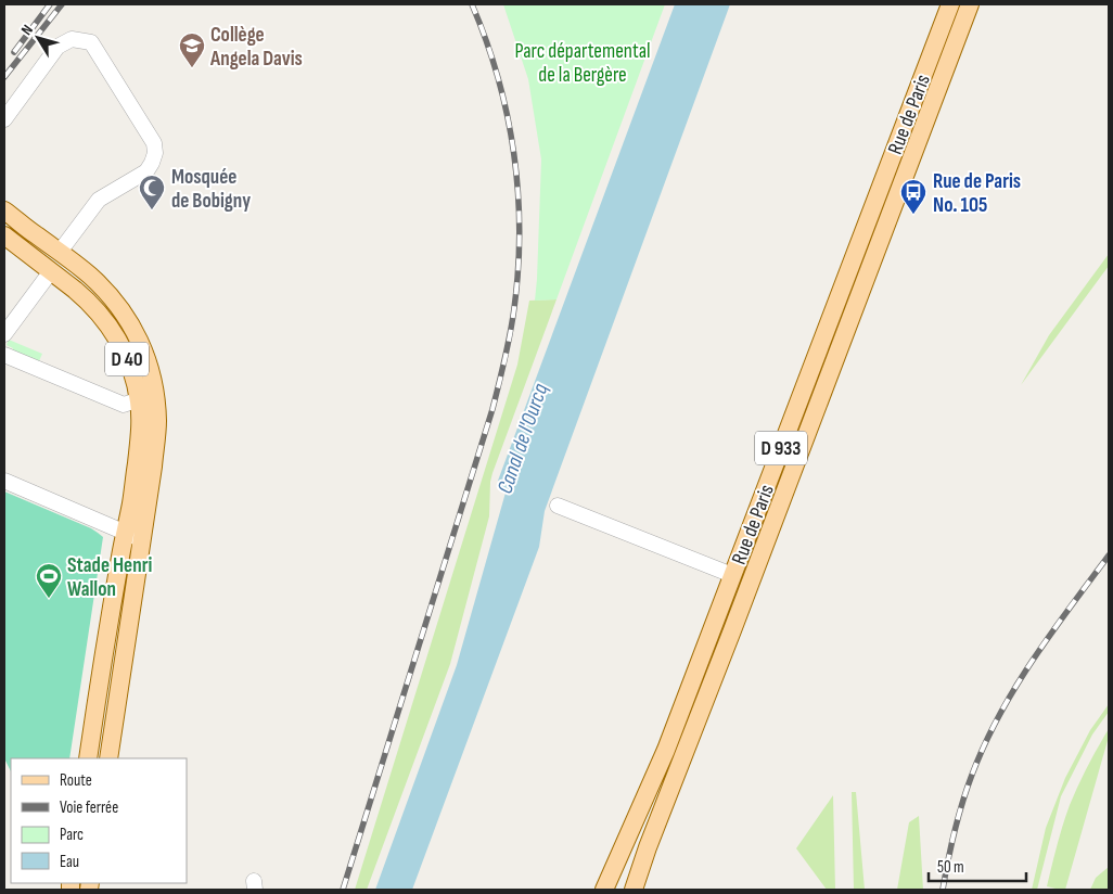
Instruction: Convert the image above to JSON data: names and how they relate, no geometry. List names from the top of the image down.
{
  "streets": {
    "main road": ["Rue de Paris", "D 40", "D 933"]
  },
  "water": ["Canal de l'Ourcq"],
  "parks": ["Parc départemental de la Bergère"],
  "places": {
    "school or university": ["Collège Angela Davis"],
    "mosque": ["Mosquée de Bobigny"],
    "bus stop": ["Rue de Paris No. 105"],
    "sports": ["Stade Henri Wallon"]
  },
  "legend": [
    "Route",
    "Voie ferrée",
    "Parc",
    "Eau"
  ],
  "scale_bar": "50 m",
  "north": "top left"
}
